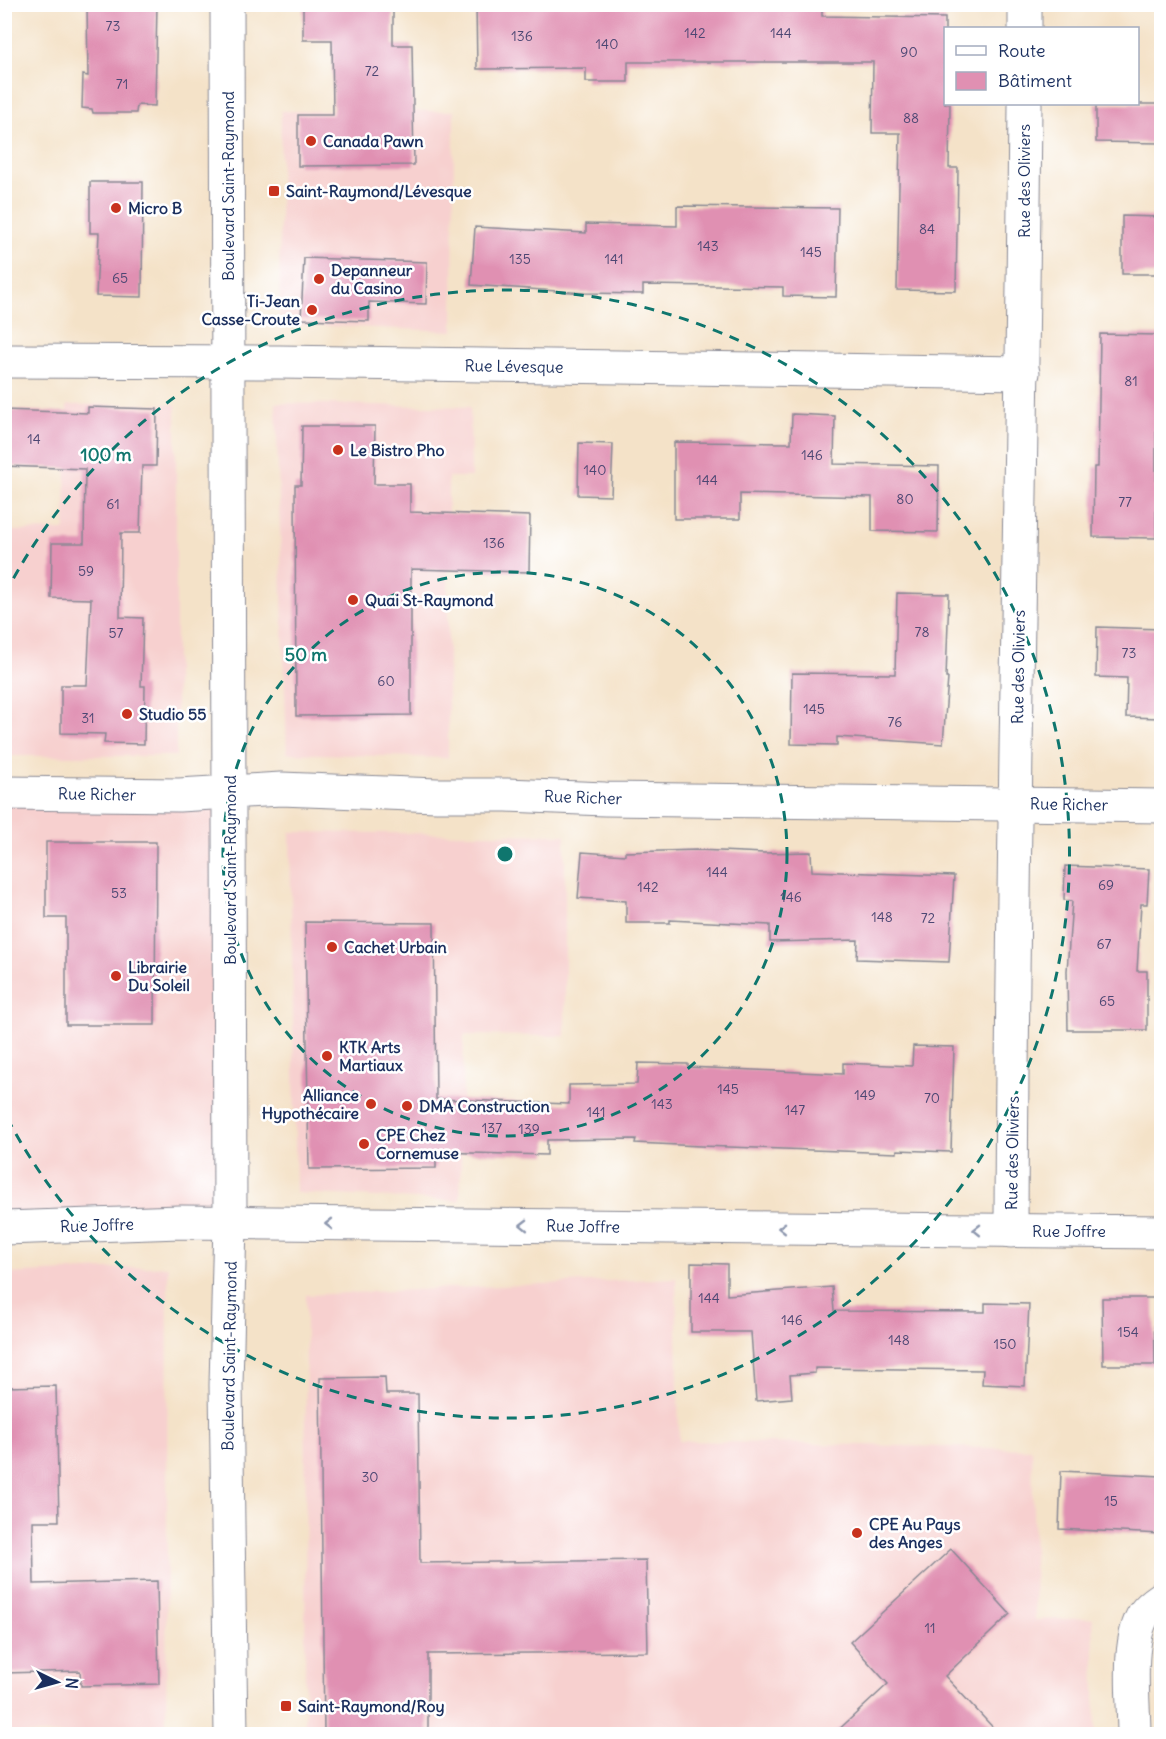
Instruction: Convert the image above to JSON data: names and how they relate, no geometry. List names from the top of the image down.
{
  "streets": {
    "street": [
      "Rue des Oliviers",
      "Boulevard Saint-Raymond",
      "Rue Lévesque",
      "Rue Richer",
      "Rue Joffre"
    ]
  },
  "crossings": [
    ["Rue des Oliviers", "Rue Lévesque"],
    ["Rue des Oliviers", "Rue Richer"],
    ["Rue des Oliviers", "Rue Joffre"],
    ["Boulevard Saint-Raymond", "Rue Lévesque"],
    ["Boulevard Saint-Raymond", "Rue Richer"],
    ["Boulevard Saint-Raymond", "Rue Joffre"]
  ],
  "one_way": ["Rue Joffre"],
  "places": {
    "other": [
      "Canada Pawn",
      "Micro B",
      "Depanneur du Casino",
      "Ti-Jean Casse-Croute",
      "Le Bistro Pho",
      "Quai St-Raymond",
      "Studio 55",
      "Cachet Urbain",
      "Librairie Du Soleil",
      "KTK Arts Martiaux",
      "Alliance Hypothécaire",
      "DMA Construction",
      "CPE Chez Cornemuse",
      "CPE Au Pays des Anges"
    ],
    "transit": ["Saint-Raymond/Lévesque", "Saint-Raymond/Roy"]
  },
  "house_numbers": [
    "73",
    "142",
    "144",
    "136",
    "140",
    "90",
    "72",
    "71",
    "88",
    "84",
    "143",
    "145",
    "135",
    "141",
    "65",
    "81",
    "14",
    "146",
    "140",
    "144",
    "80",
    "77",
    "61",
    "136",
    "59",
    "78",
    "57",
    "73",
    "60",
    "145",
    "31",
    "76",
    "144",
    "69",
    "142",
    "53",
    "146",
    "148",
    "72",
    "67",
    "65",
    "145",
    "149",
    "70",
    "143",
    "147",
    "141",
    "137",
    "139",
    "144",
    "146",
    "154",
    "148",
    "150",
    "30",
    "15",
    "11"
  ],
  "legend": ["Route", "Bâtiment"],
  "north": "right",
  "rings": ["100 m", "50 m"]
}
